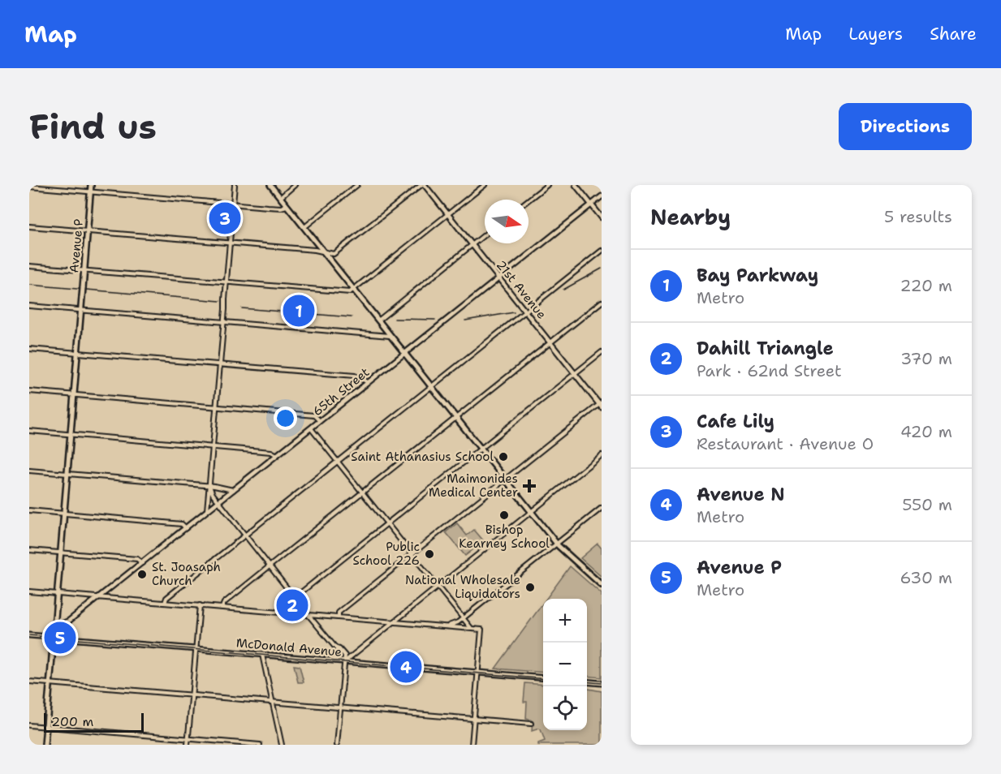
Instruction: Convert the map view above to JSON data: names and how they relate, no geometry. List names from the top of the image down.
{
  "streets": {
    "main road": [
      "Avenue P",
      "21st Avenue",
      "65th Street",
      "McDonald Avenue"
    ]
  },
  "crossings": [
    ["Avenue P", "65th Street"],
    ["Avenue P", "McDonald Avenue"],
    ["21st Avenue", "65th Street"]
  ],
  "places": {
    "other": [
      "Saint Athanasius School",
      "Bishop Kearney School",
      "Public School 226",
      "St. Joasaph Church",
      "National Wholesale Liquidators"
    ],
    "health": ["Maimonides Medical Center"]
  },
  "scale_bar": "200 m",
  "north": "right",
  "page": {
    "header": "Map",
    "nav": ["Map", "Layers", "Share"],
    "buttons": "Directions",
    "title": "Find us",
    "heading": ["Nearby", "5 results"],
    "pins": [
      "3",
      "1",
      "2",
      "5",
      "4"
    ],
    "list": [
      {
        "mark": "1",
        "name": "Bay Parkway",
        "note": "Metro",
        "value": "220 m"
      },
      {
        "mark": "2",
        "name": "Dahill Triangle",
        "note": "Park · 62nd Street",
        "value": "370 m"
      },
      {
        "mark": "3",
        "name": "Cafe Lily",
        "note": "Restaurant · Avenue O",
        "value": "420 m"
      },
      {
        "mark": "4",
        "name": "Avenue N",
        "note": "Metro",
        "value": "550 m"
      },
      {
        "mark": "5",
        "name": "Avenue P",
        "note": "Metro",
        "value": "630 m"
      }
    ],
    "map_buttons": ["+", "−"],
    "scale": "200 m"
  }
}
